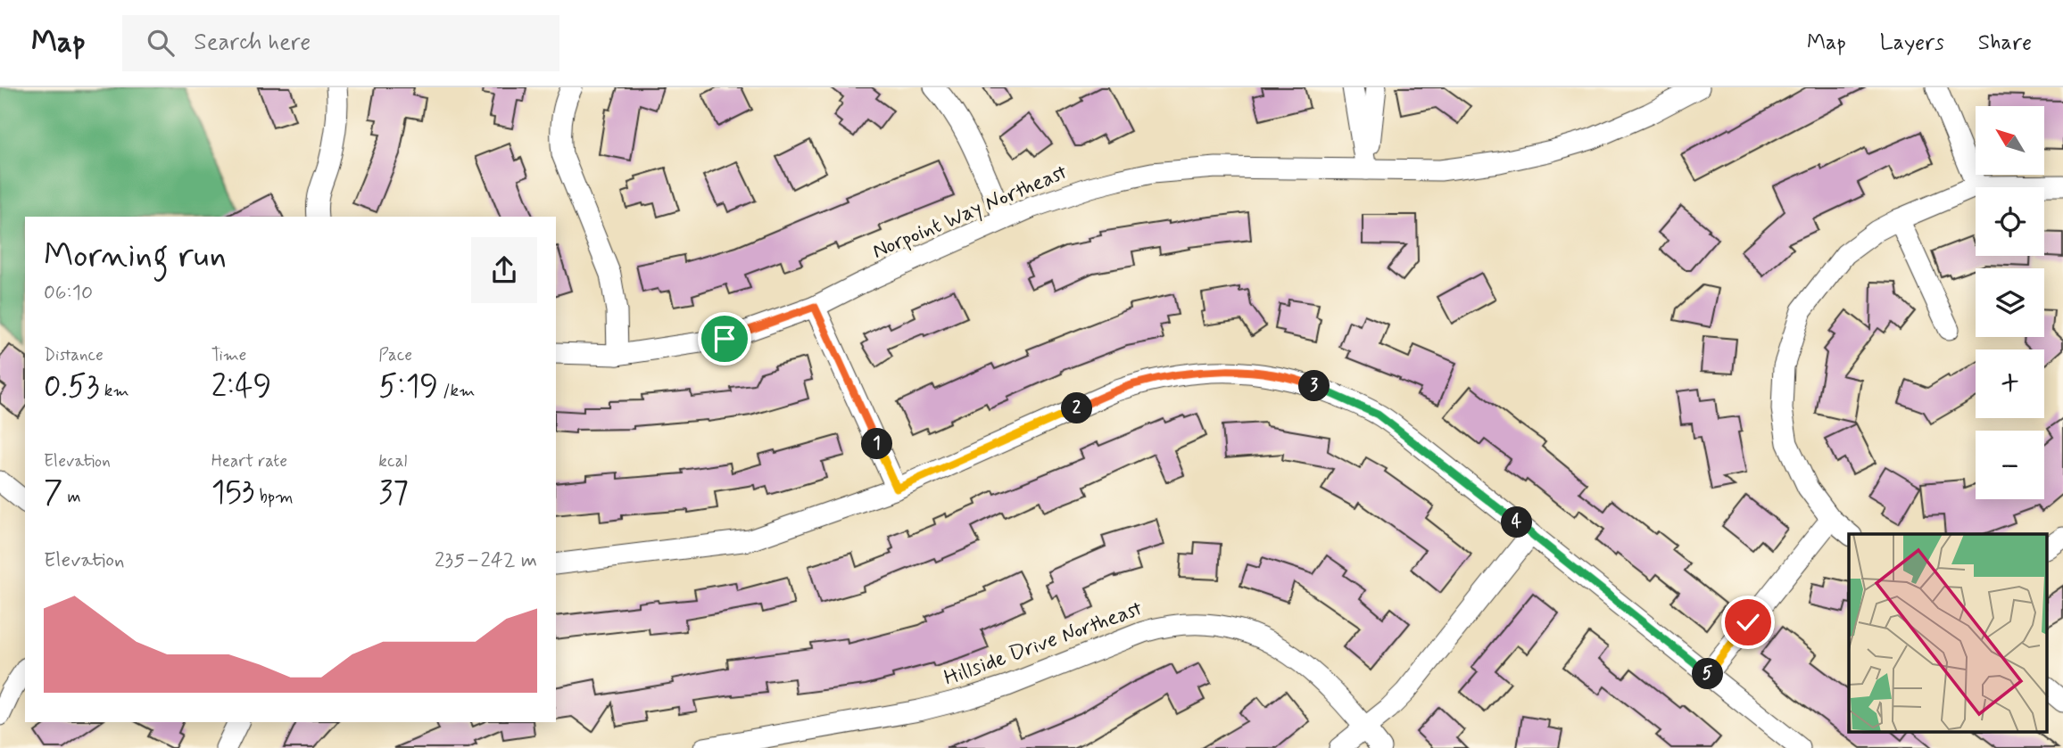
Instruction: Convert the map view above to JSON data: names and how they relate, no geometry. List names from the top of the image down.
{
  "streets": {
    "street": ["Norpoint Way Northeast", "Hillside Drive Northeast"]
  },
  "north": "top left",
  "page": {
    "header": "Map",
    "search": "Search here",
    "nav": ["Map", "Layers", "Share"],
    "map_buttons": ["+", "−"],
    "heading": ["Morning run", "06:10"],
    "stats": [
      ["Distance", "0.53 km"],
      ["Time", "2:49"],
      ["Pace", "5:19 /km"],
      ["Elevation", "7 m"],
      ["Heart rate", "153 bpm"],
      ["kcal", "37"]
    ],
    "pins": [
      "3",
      "2",
      "1",
      "4",
      "5"
    ],
    "chart": ["Elevation", "235–242 m"]
  }
}
